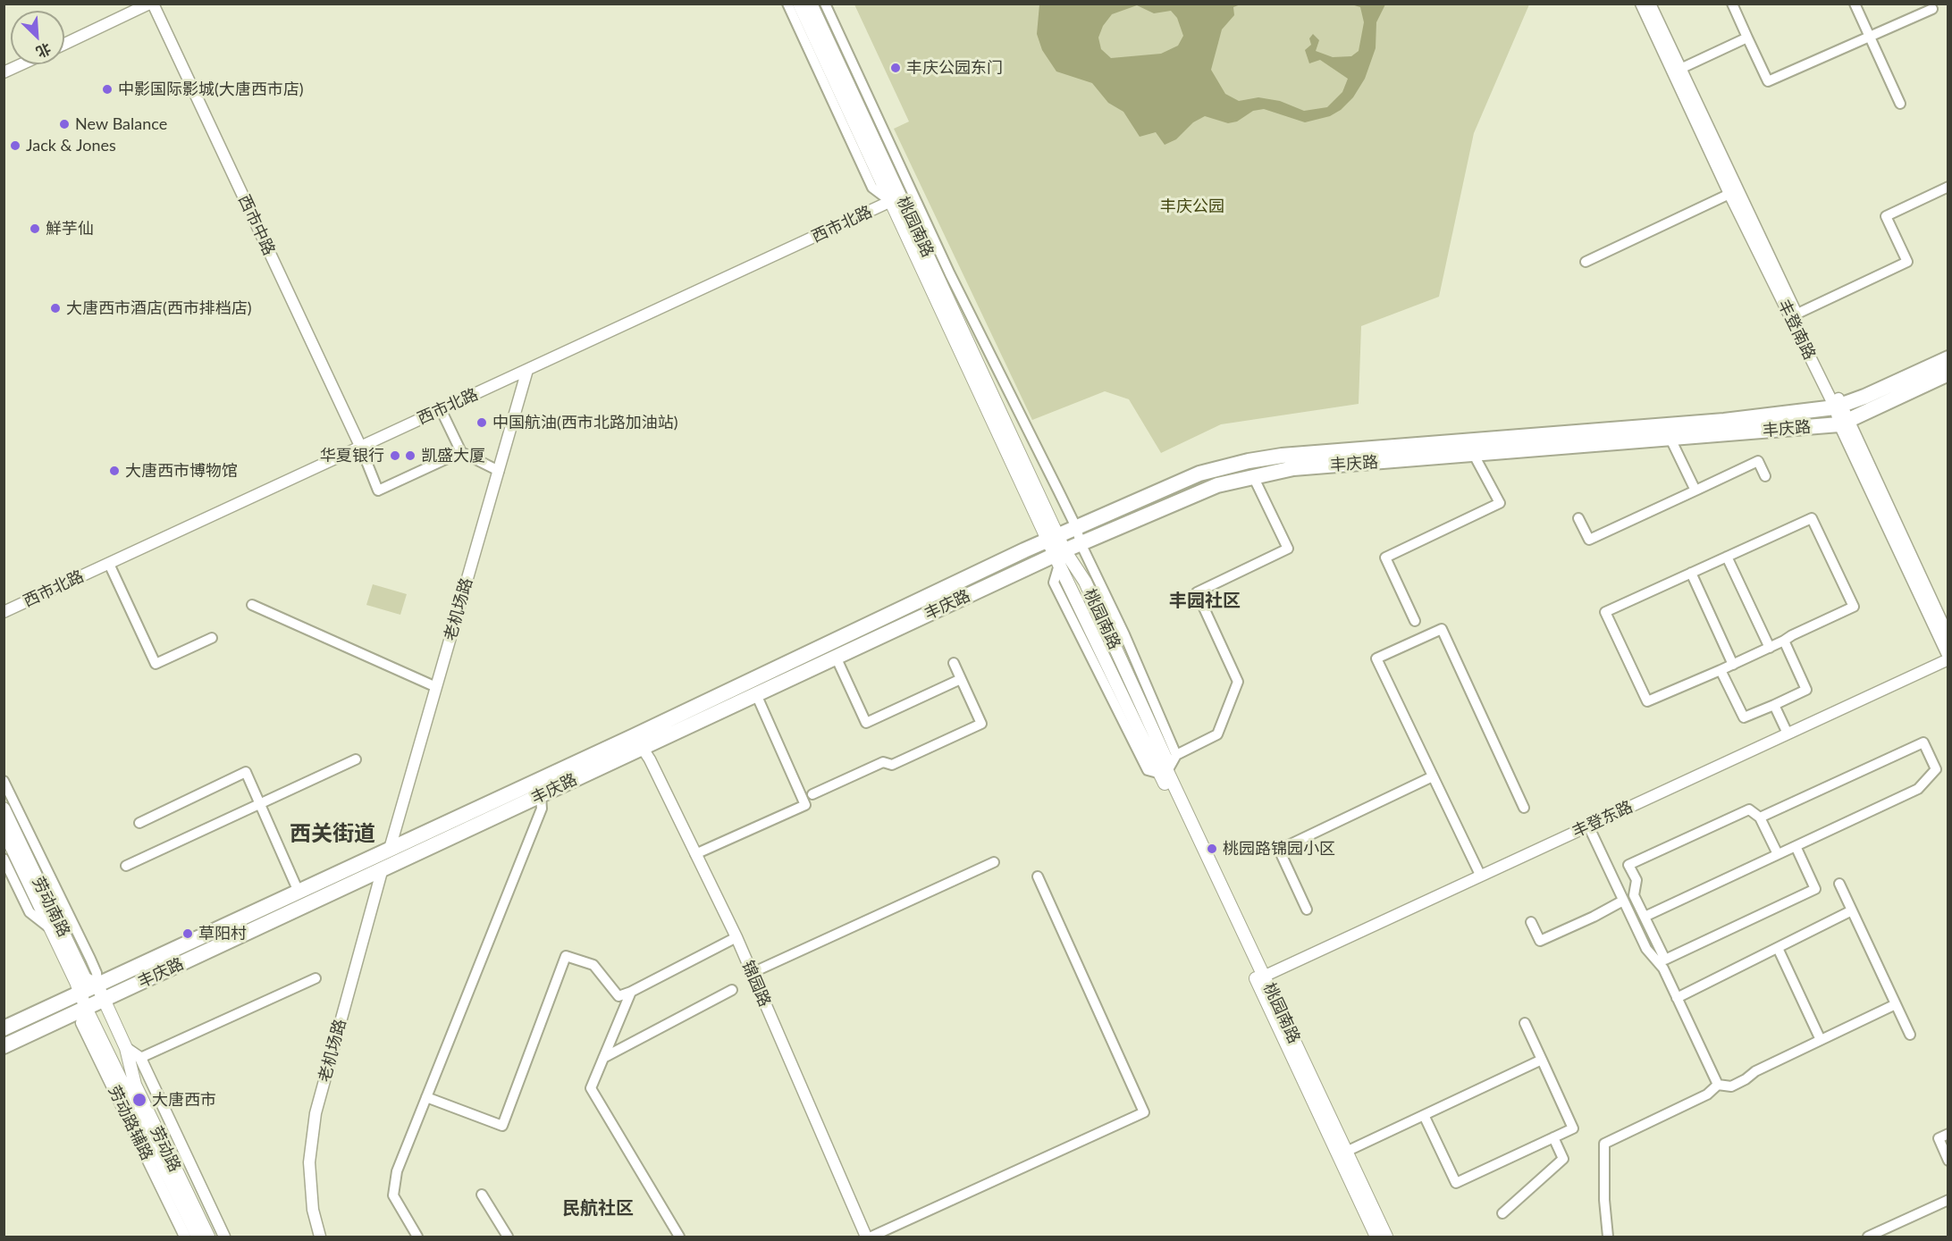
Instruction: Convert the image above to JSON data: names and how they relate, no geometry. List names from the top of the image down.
{
  "streets": {
    "main road": [
      "桃园南路",
      "丰庆路",
      "劳动南路",
      "劳动路"
    ],
    "street": [
      "西市北路",
      "西市中路",
      "丰登南路",
      "老机场路",
      "丰登东路",
      "锦园路",
      "劳动路辅路"
    ]
  },
  "crossings": [
    ["西市北路", "西市中路"],
    ["西市北路", "桃园南路"],
    ["西市北路", "老机场路"],
    ["桃园南路", "丰庆路"],
    ["桃园南路", "丰登东路"],
    ["丰登南路", "丰庆路"],
    ["丰登南路", "丰登东路"],
    ["丰庆路", "老机场路"],
    ["丰庆路", "劳动南路"],
    ["丰庆路", "锦园路"],
    ["丰庆路", "劳动路辅路"],
    ["丰庆路", "劳动路"],
    ["劳动南路", "劳动路辅路"],
    ["劳动南路", "劳动路"],
    ["劳动路辅路", "劳动路"]
  ],
  "districts": ["丰园社区", "西关街道", "民航社区"],
  "parks": ["丰庆公园"],
  "places": [
    "丰庆公园东门",
    "中影国际影城(大唐西市店)",
    "New Balance",
    "Jack & Jones",
    "鮮芋仙",
    "大唐西市酒店(西市排档店)",
    "中国航油(西市北路加油站)",
    "华夏银行",
    "凯盛大厦",
    "大唐西市博物馆",
    "桃园路锦园小区",
    "草阳村",
    "大唐西市"
  ],
  "north": "bottom right"
}
